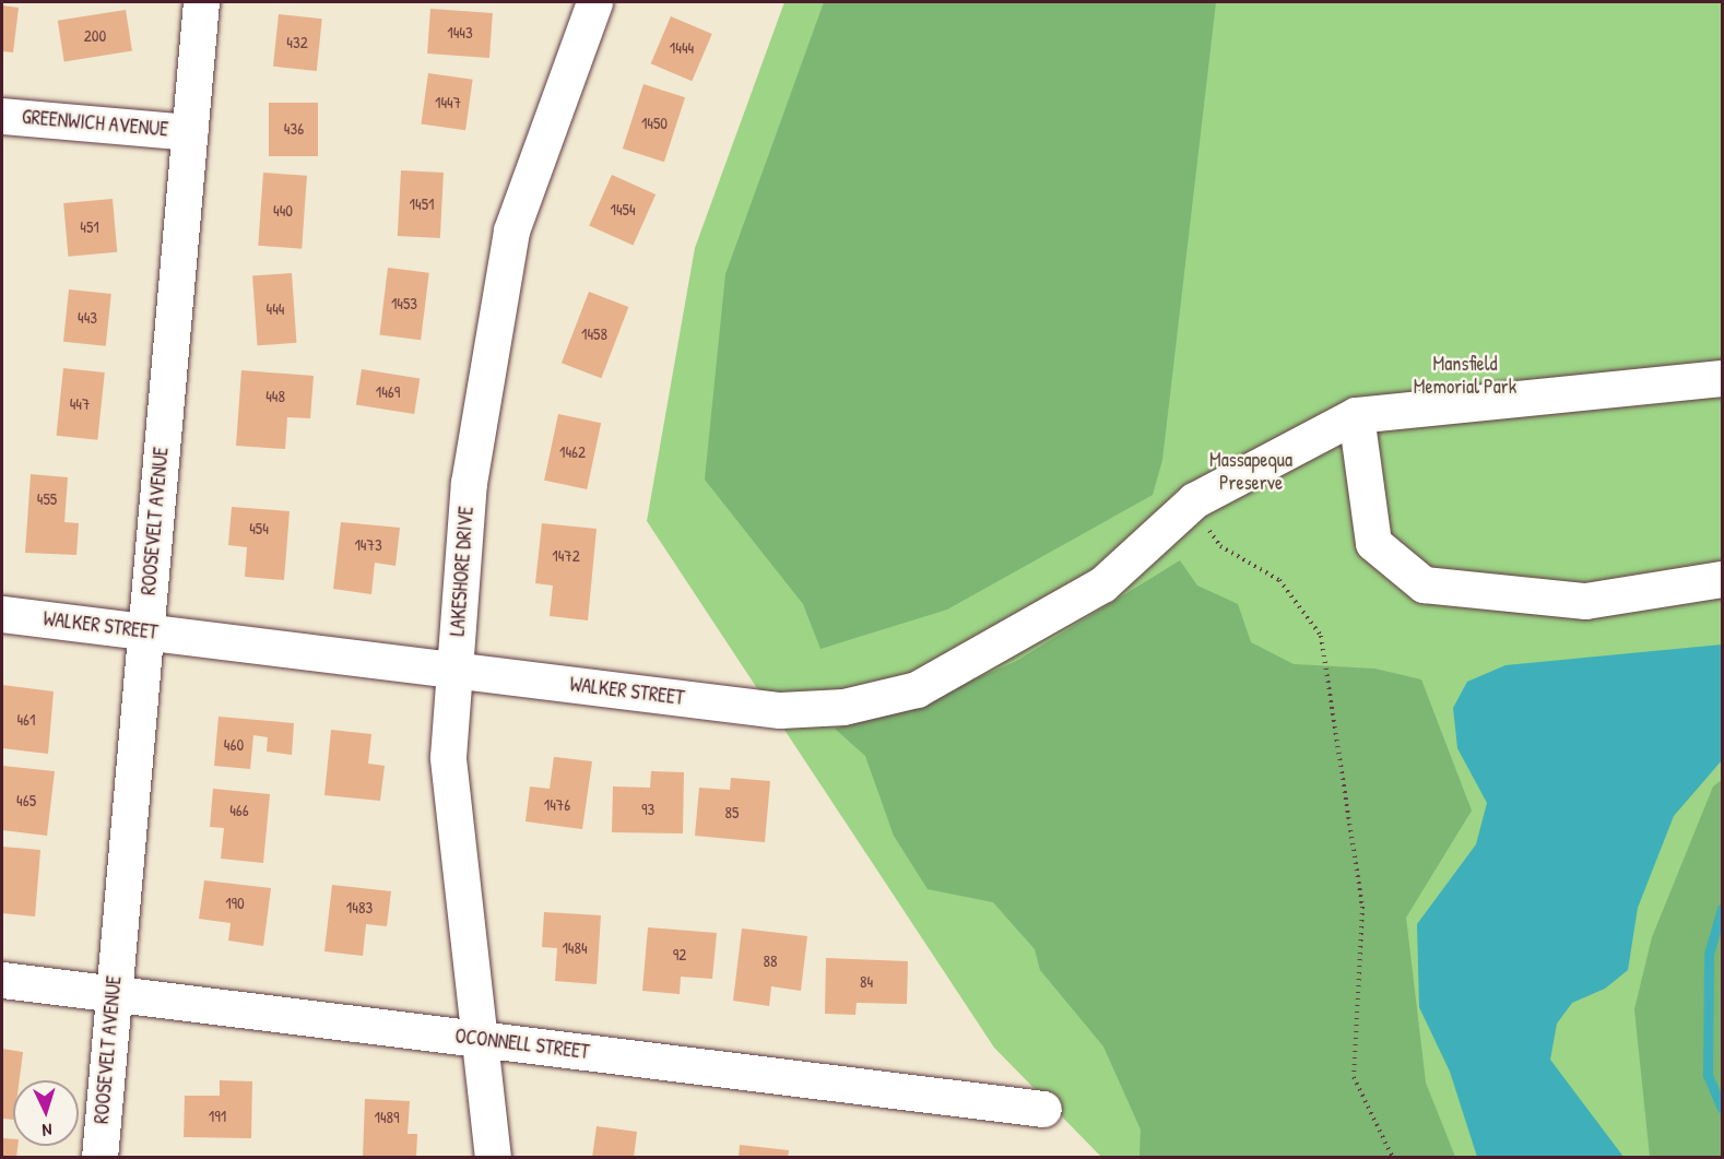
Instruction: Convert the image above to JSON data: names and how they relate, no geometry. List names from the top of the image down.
{
  "streets": {
    "street": [
      "GREENWICH AVENUE",
      "ROOSEVELT AVENUE",
      "LAKESHORE DRIVE",
      "WALKER STREET",
      "OCONNELL STREET"
    ]
  },
  "crossings": [
    ["GREENWICH AVENUE", "ROOSEVELT AVENUE"],
    ["ROOSEVELT AVENUE", "WALKER STREET"],
    ["ROOSEVELT AVENUE", "OCONNELL STREET"],
    ["LAKESHORE DRIVE", "WALKER STREET"],
    ["LAKESHORE DRIVE", "OCONNELL STREET"]
  ],
  "parks": ["Mansfield Memorial Park", "Massapequa Preserve"],
  "house_numbers": [
    "1443",
    "200",
    "432",
    "1444",
    "1447",
    "1450",
    "436",
    "1451",
    "1454",
    "440",
    "451",
    "1453",
    "444",
    "443",
    "1458",
    "1469",
    "448",
    "447",
    "1462",
    "455",
    "454",
    "1473",
    "1472",
    "461",
    "460",
    "465",
    "1476",
    "93",
    "466",
    "85",
    "190",
    "1483",
    "1484",
    "92",
    "88",
    "84",
    "191",
    "1489"
  ],
  "north": "bottom"
}
